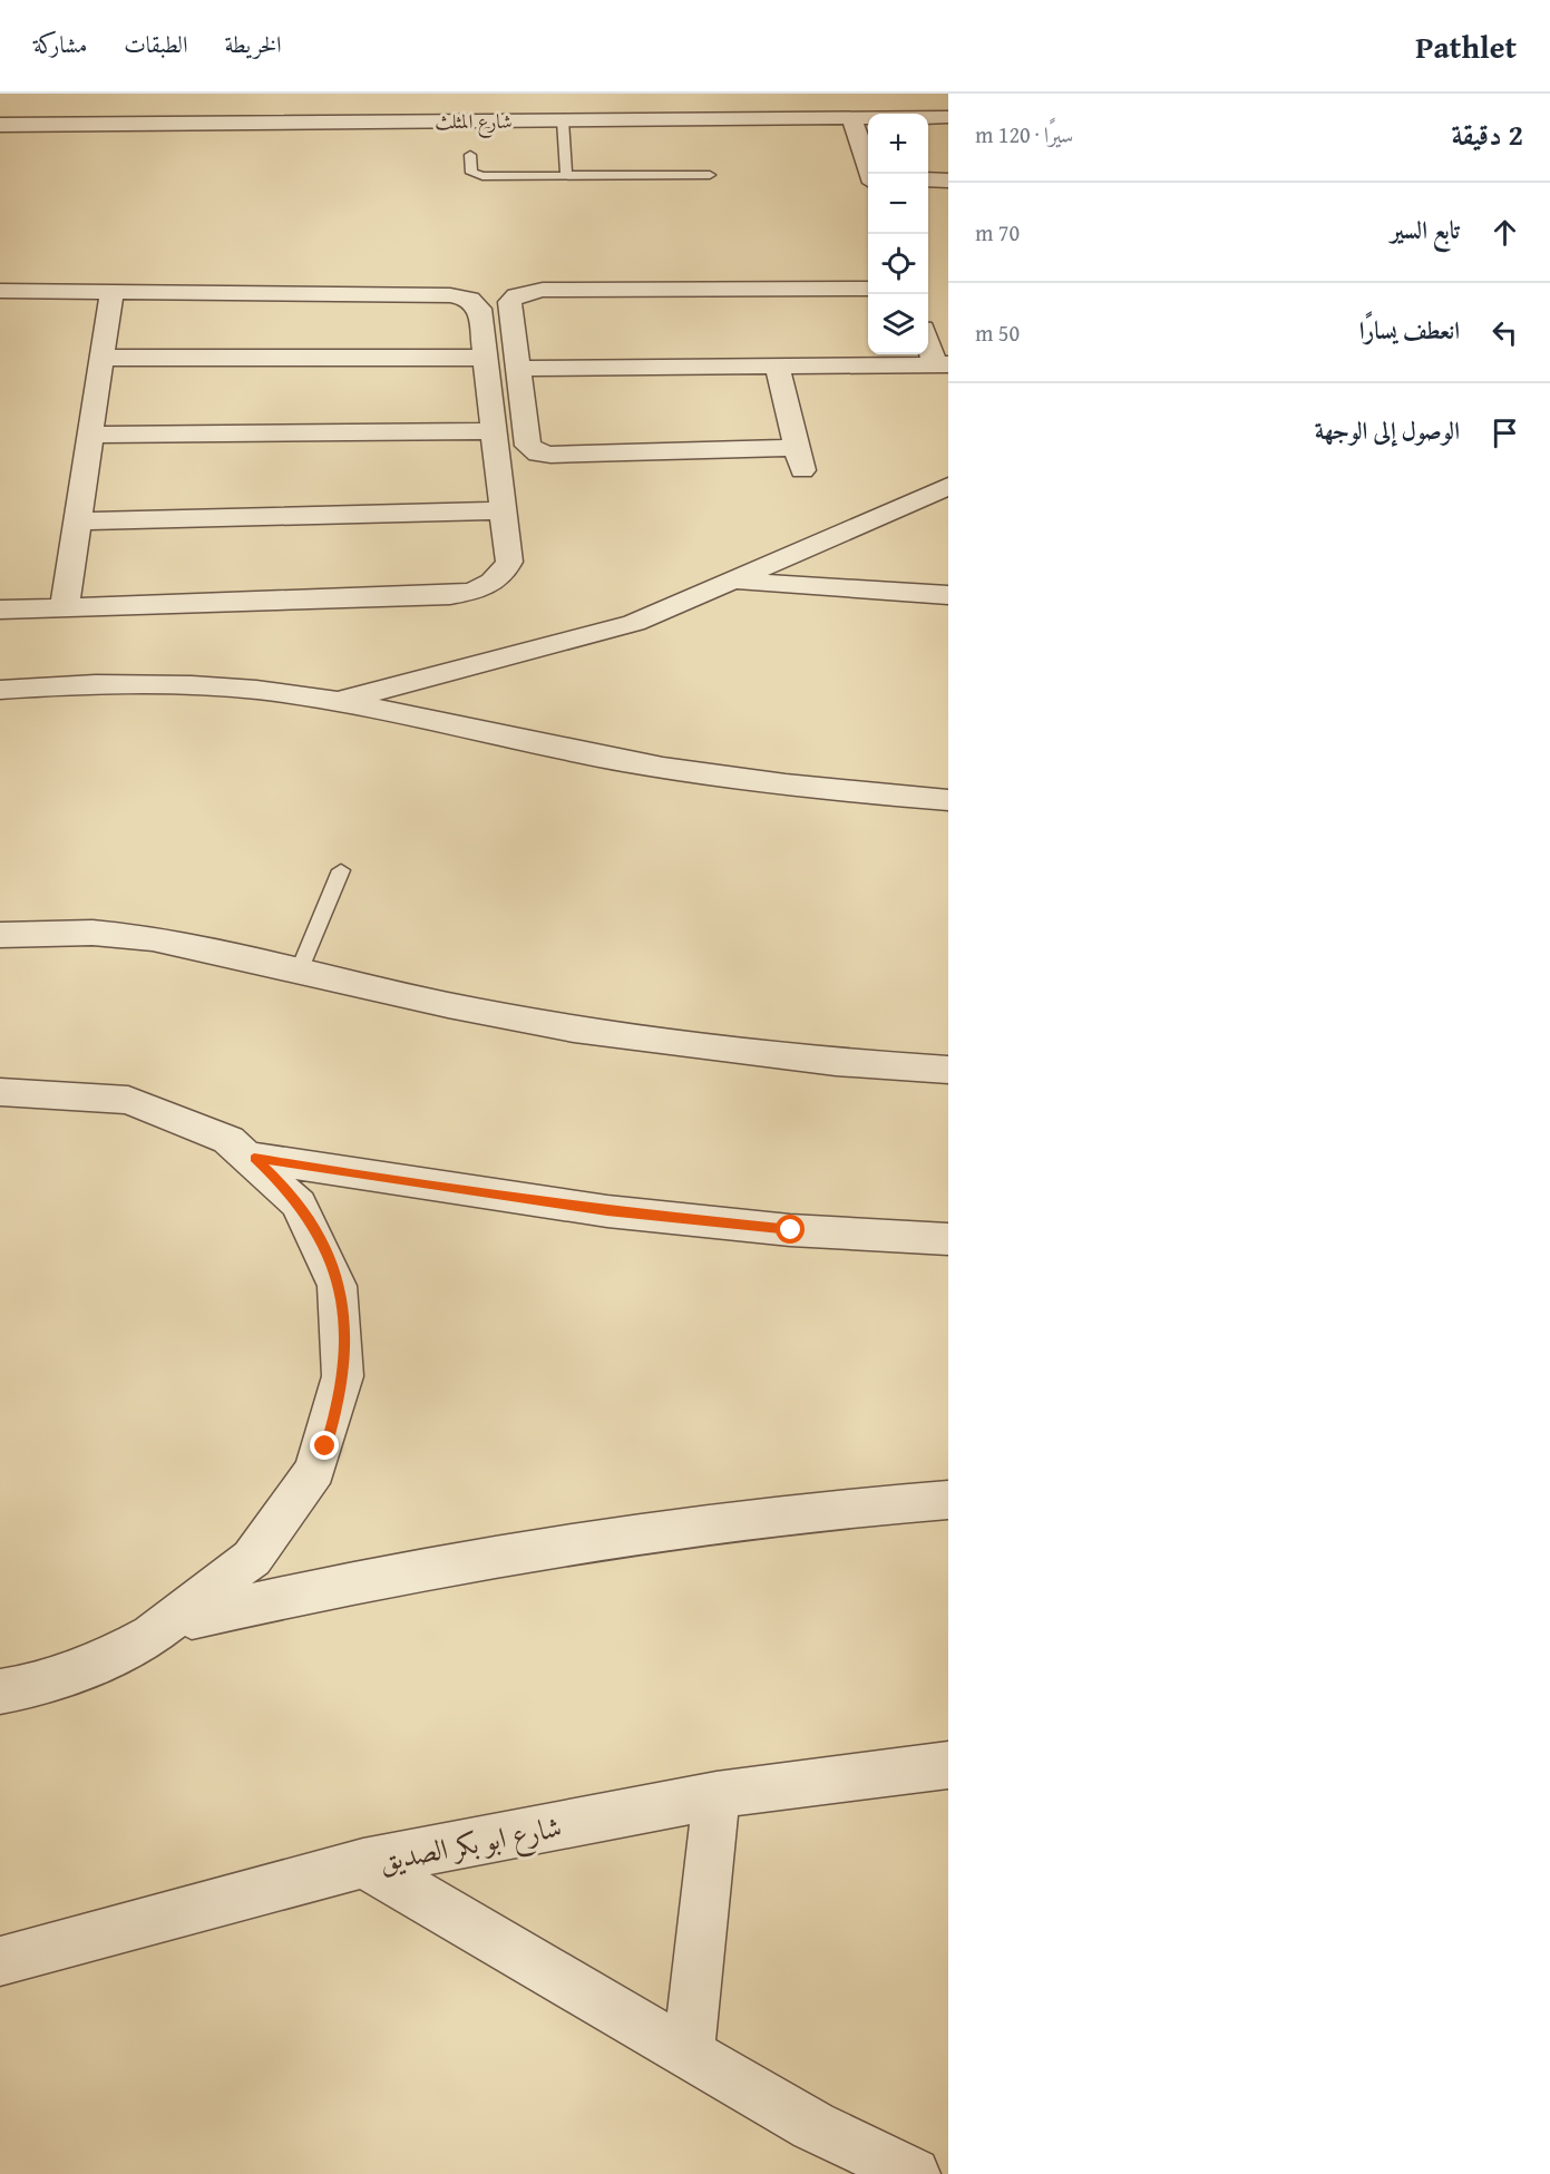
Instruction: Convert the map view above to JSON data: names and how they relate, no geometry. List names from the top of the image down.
{
  "streets": {
    "street": ["شارع المثلث", "شارع ابو بكر الصديق"]
  },
  "page": {
    "header": "Pathlet",
    "nav": ["الخريطة", "الطبقات", "مشاركة"],
    "heading": ["2 دقيقة", "سيرًا · 120 m"],
    "map_buttons": ["+", "−"],
    "list": [
      ["تابع السير", "70 m"],
      ["انعطف يسارًا", "50 m"],
      "الوصول إلى الوجهة"
    ]
  }
}
